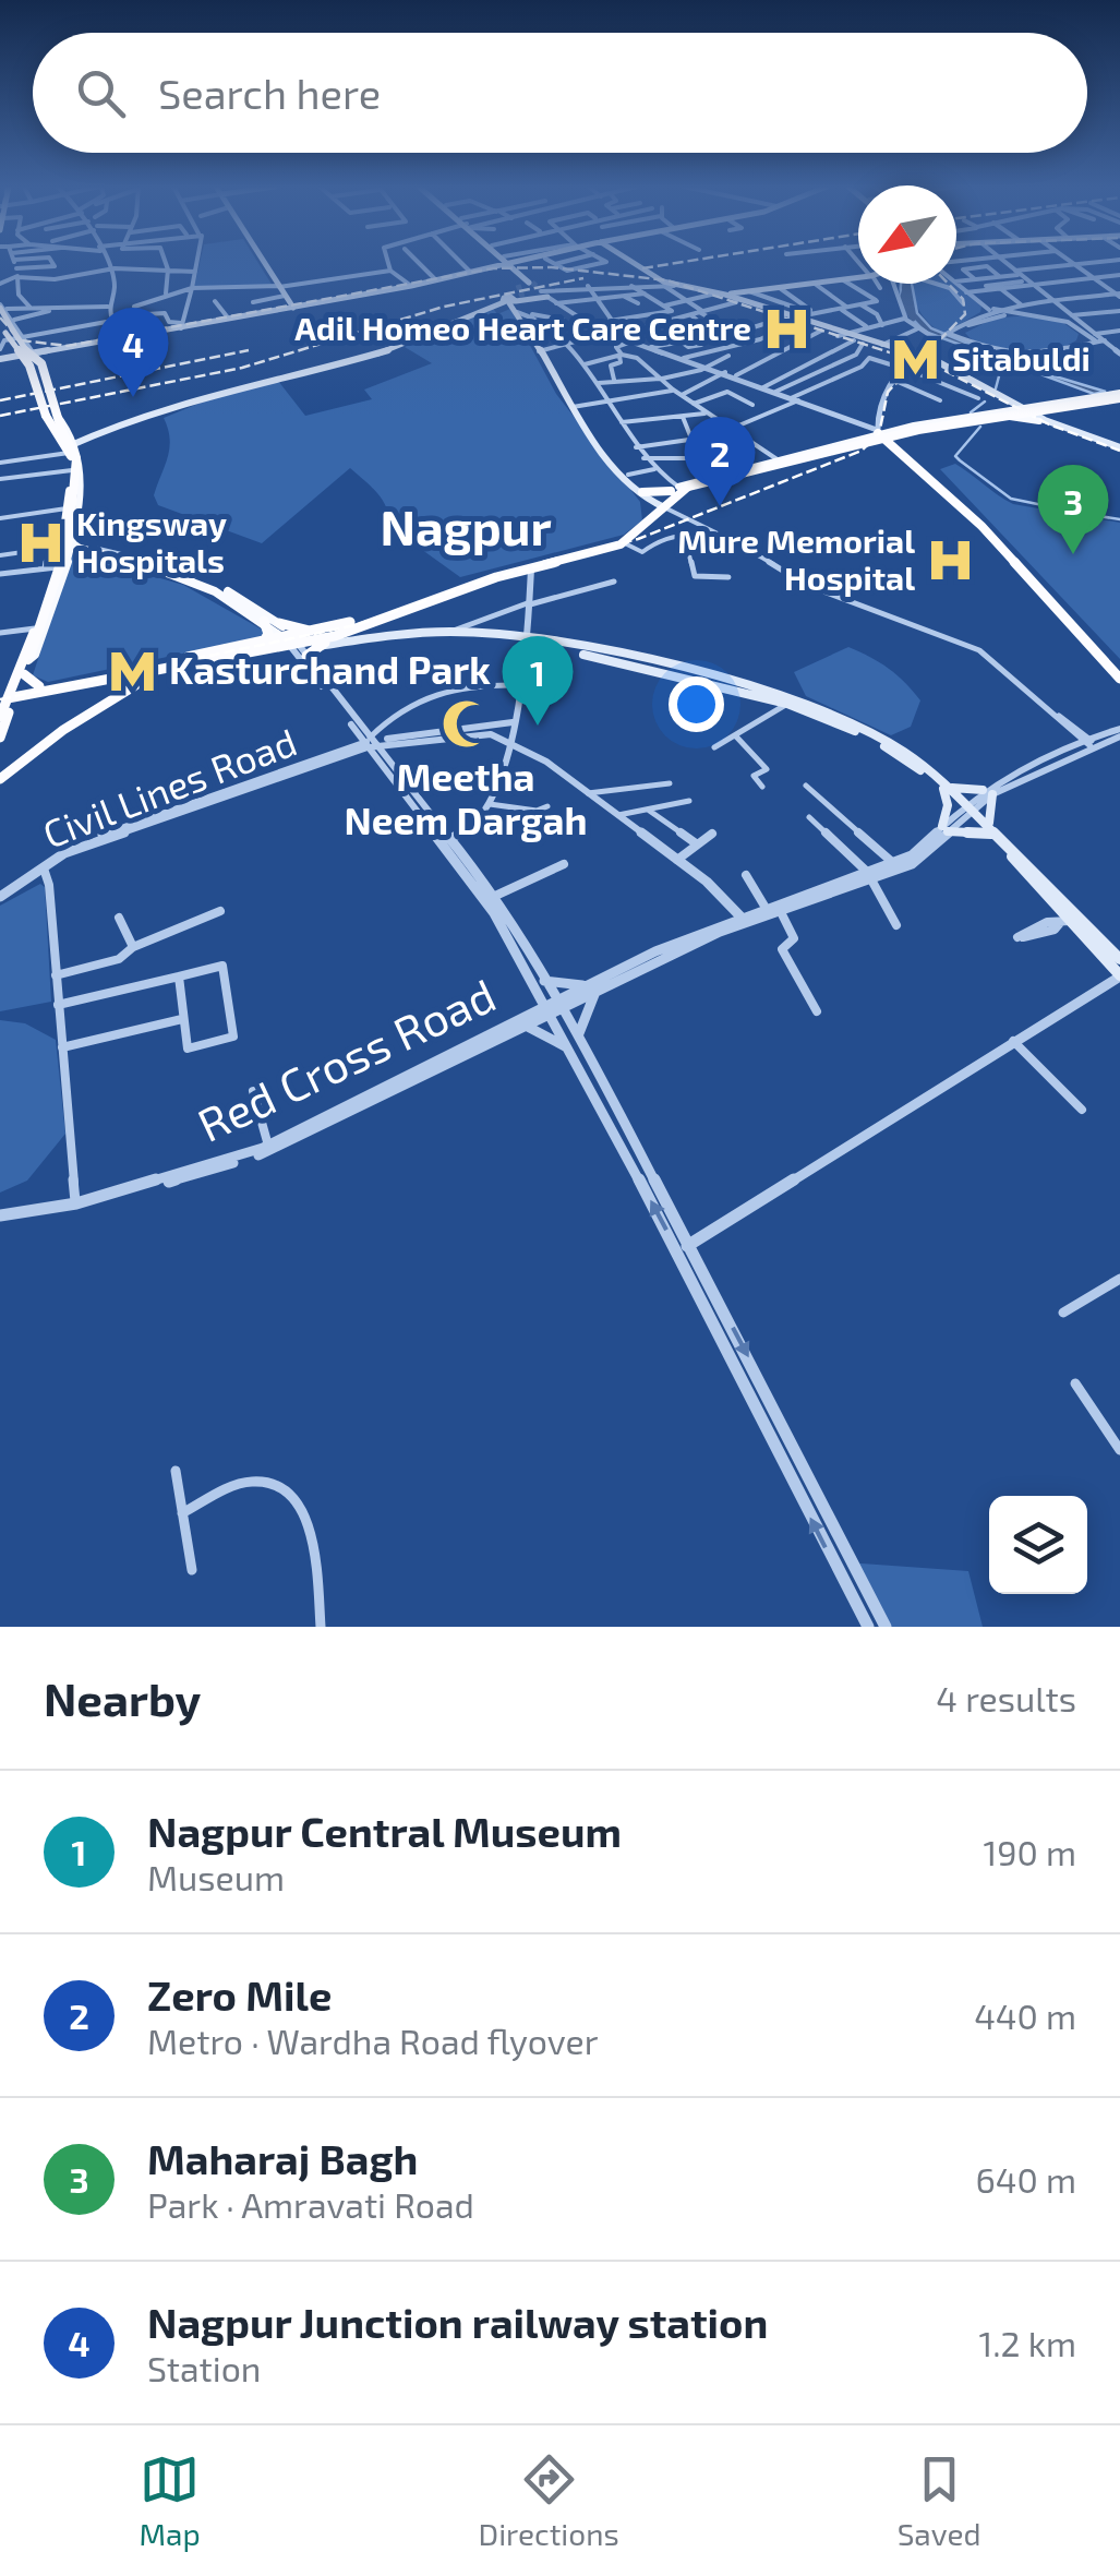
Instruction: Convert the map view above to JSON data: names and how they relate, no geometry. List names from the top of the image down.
{
  "streets": {
    "street": ["Civil Lines Road", "Red Cross Road"]
  },
  "districts": ["Nagpur"],
  "places": {
    "hospital": ["Adil Homeo Heart Care Centre", "Kingsway Hospitals", "Mure Memorial Hospital"],
    "metro station": ["Sitabuldi", "Kasturchand Park"],
    "mosque": ["Meetha Neem Dargah"]
  },
  "north": "bottom left",
  "page": {
    "search": "Search here",
    "pins": [
      "4",
      "2",
      "3",
      "1"
    ],
    "heading": ["Nearby", "4 results"],
    "list": [
      {
        "mark": "1",
        "name": "Nagpur Central Museum",
        "note": "Museum",
        "value": "190 m"
      },
      {
        "mark": "2",
        "name": "Zero Mile",
        "note": "Metro · Wardha Road flyover",
        "value": "440 m"
      },
      {
        "mark": "3",
        "name": "Maharaj Bagh",
        "note": "Park · Amravati Road",
        "value": "640 m"
      },
      {
        "mark": "4",
        "name": "Nagpur Junction railway station",
        "note": "Station",
        "value": "1.2 km"
      }
    ],
    "nav": ["Map", "Directions", "Saved"]
  }
}
